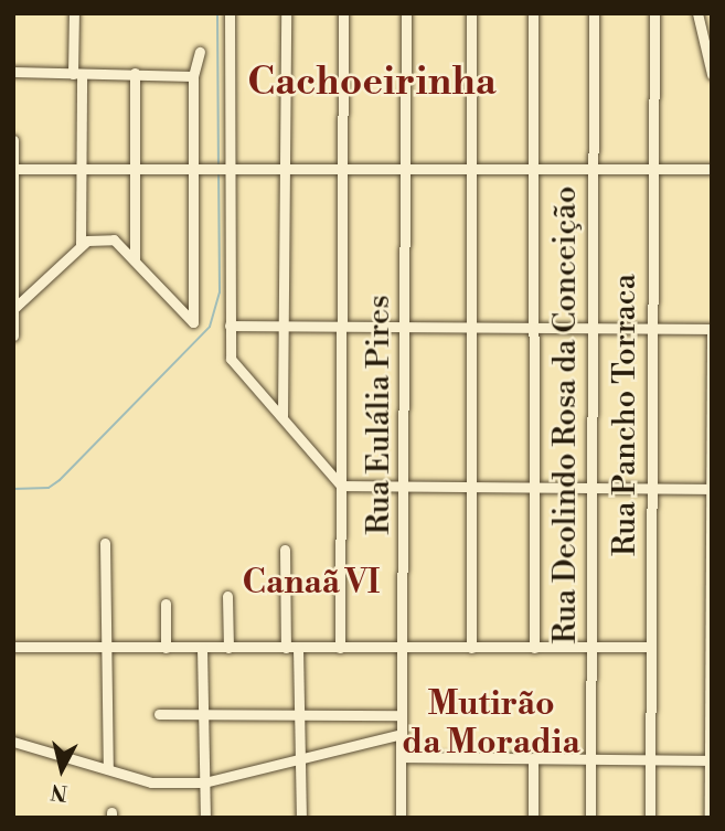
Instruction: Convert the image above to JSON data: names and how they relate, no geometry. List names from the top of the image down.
{
  "streets": {
    "street": ["Rua Eulália Pires", "Rua Deolindo Rosa da Conceição", "Rua Pancho Torraca"]
  },
  "districts": ["Cachoeirinha", "Canaã VI", "Mutirão da Moradia"],
  "north": "bottom"
}
